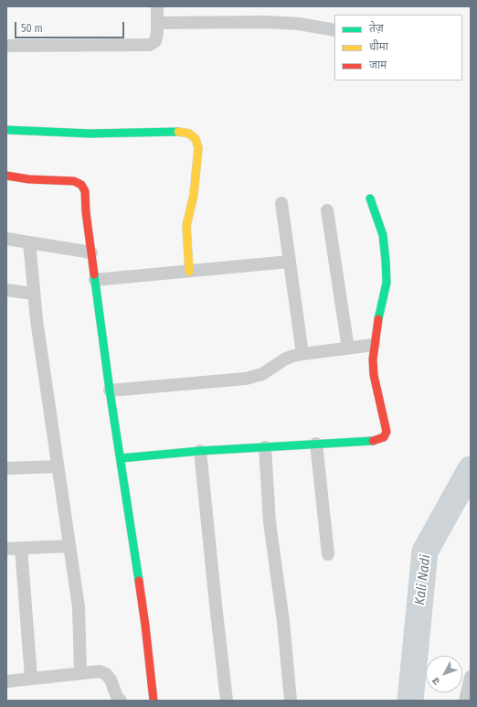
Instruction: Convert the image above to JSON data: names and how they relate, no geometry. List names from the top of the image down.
{
  "water": ["Kali Nadi"],
  "legend": ["तेज़", "धीमा", "जाम"],
  "scale_bar": "50 m",
  "north": "bottom left"
}
